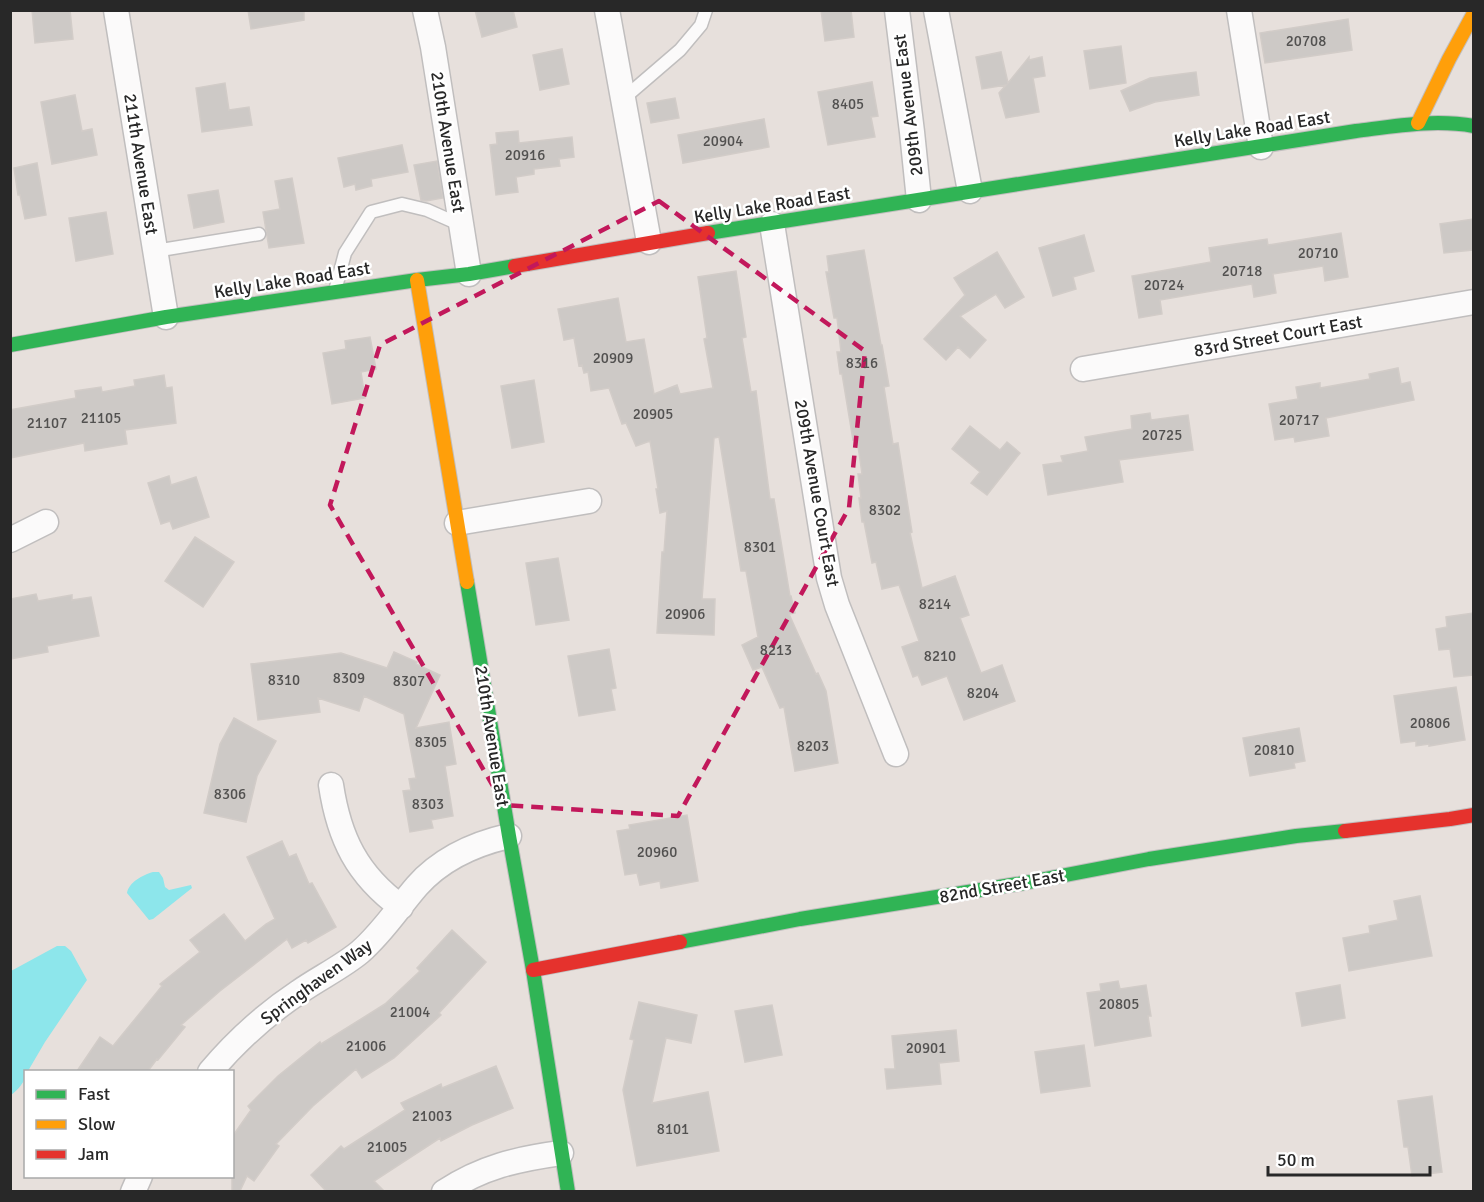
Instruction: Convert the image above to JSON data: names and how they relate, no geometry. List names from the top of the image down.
{
  "streets": {
    "street": [
      "209th Avenue East",
      "Kelly Lake Road East",
      "210th Avenue East",
      "211th Avenue East",
      "83rd Street Court East",
      "209th Avenue Court East",
      "82nd Street East",
      "Springhaven Way"
    ]
  },
  "crossings": [
    ["209th Avenue East", "Kelly Lake Road East"],
    ["Kelly Lake Road East", "210th Avenue East"],
    ["Kelly Lake Road East", "211th Avenue East"],
    ["Kelly Lake Road East", "209th Avenue Court East"],
    ["210th Avenue East", "82nd Street East"],
    ["210th Avenue East", "Springhaven Way"]
  ],
  "house_numbers": [
    "20708",
    "8405",
    "20904",
    "20916",
    "20710",
    "20718",
    "20724",
    "20909",
    "8316",
    "20905",
    "21105",
    "20717",
    "21107",
    "20725",
    "8302",
    "8301",
    "8214",
    "20906",
    "8213",
    "8210",
    "8309",
    "8310",
    "8307",
    "8204",
    "20806",
    "8305",
    "8203",
    "20810",
    "8306",
    "8303",
    "20960",
    "20805",
    "21004",
    "21006",
    "20901",
    "21003",
    "8101",
    "21005"
  ],
  "legend": ["Fast", "Slow", "Jam"],
  "scale_bar": "50 m"
}
